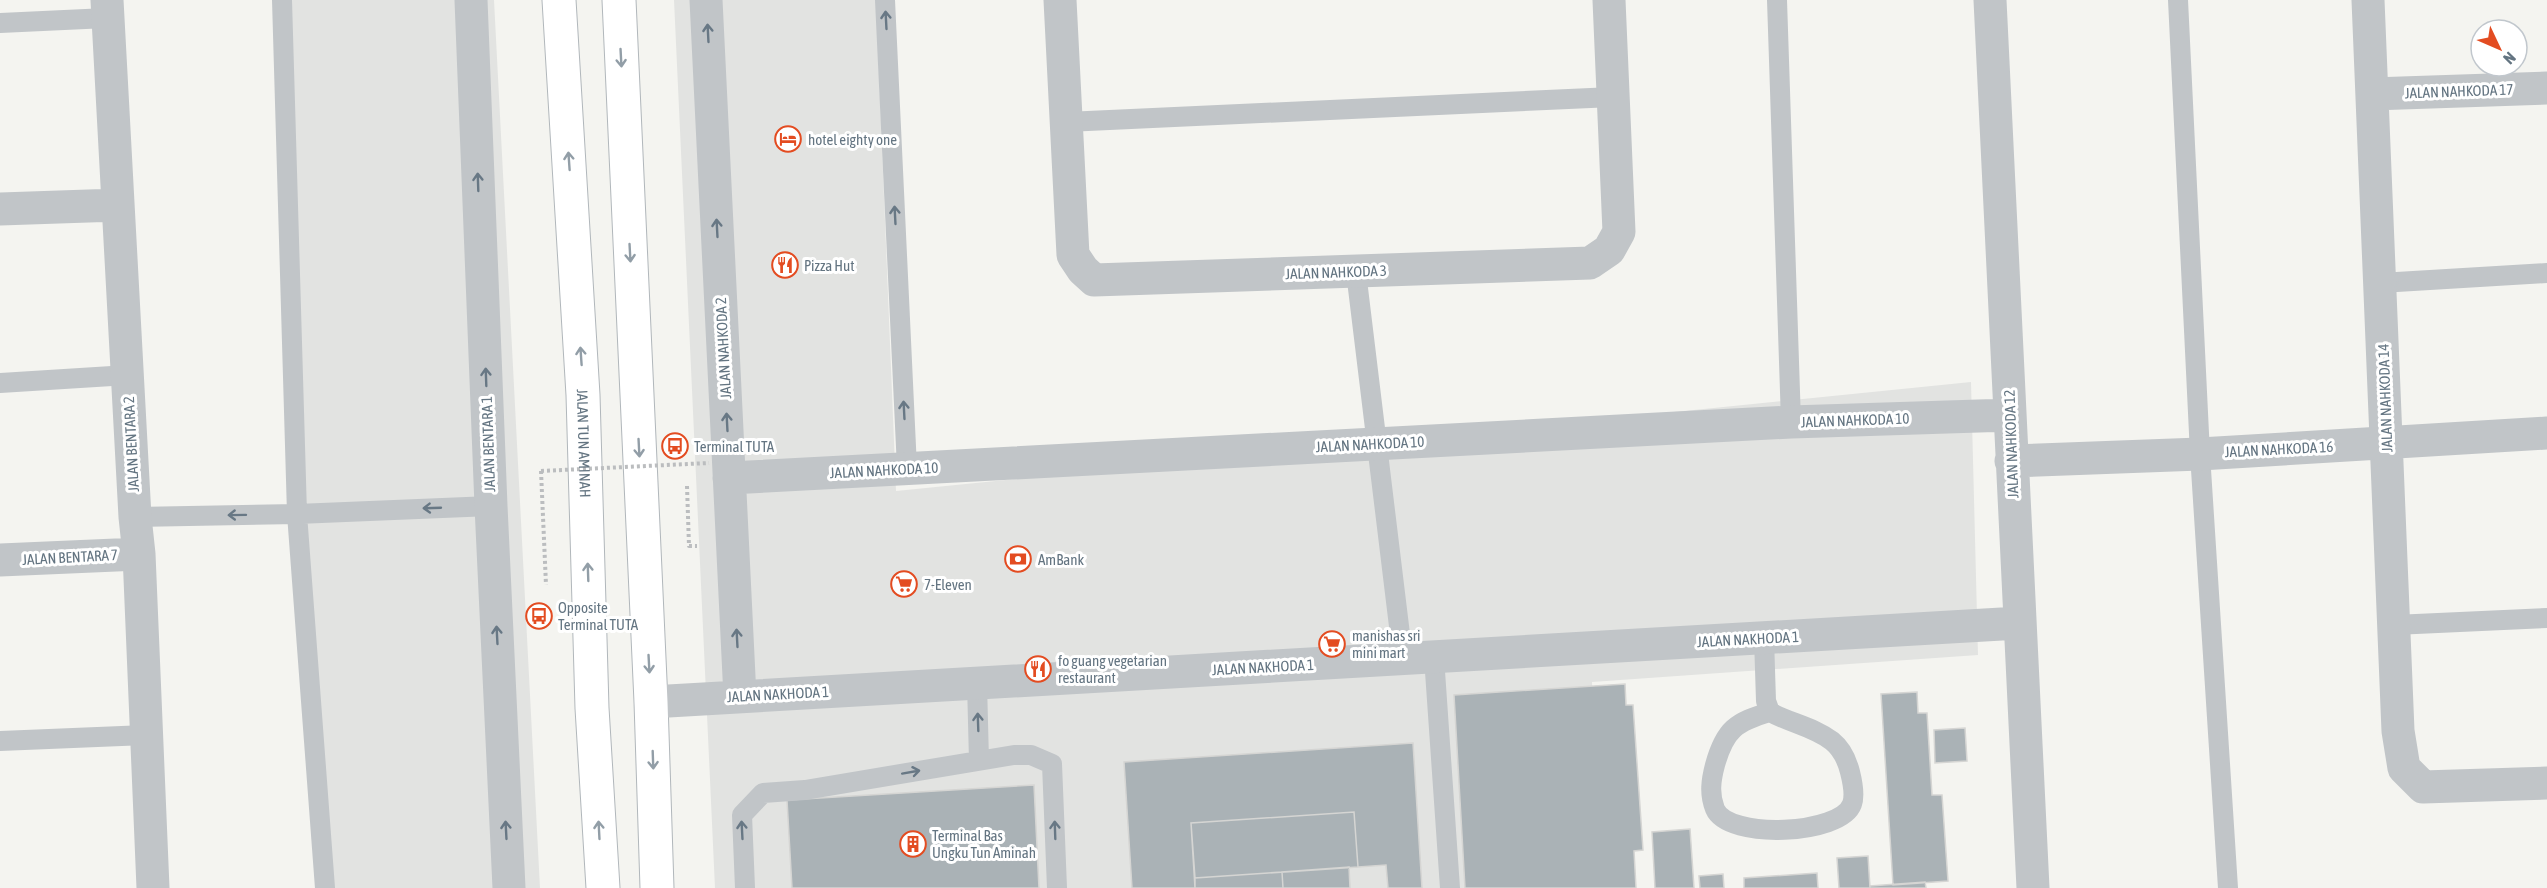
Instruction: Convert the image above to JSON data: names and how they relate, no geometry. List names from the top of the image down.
{
  "streets": {
    "main road": ["JALAN TUN AMINAH"],
    "street": [
      "JALAN NAHKODA 17",
      "JALAN NAHKODA 3",
      "JALAN NAHKODA 2",
      "JALAN NAHKODA 14",
      "JALAN NAHKODA 10",
      "JALAN BENTARA 2",
      "JALAN BENTARA 1",
      "JALAN NAHKODA 12",
      "JALAN NAHKODA 16",
      "JALAN BENTARA 7",
      "JALAN NAKHODA 1"
    ]
  },
  "crossings": [
    ["JALAN NAHKODA 17", "JALAN NAHKODA 14"],
    ["JALAN NAHKODA 2", "JALAN NAHKODA 10"],
    ["JALAN NAHKODA 2", "JALAN NAKHODA 1"],
    ["JALAN NAHKODA 14", "JALAN NAHKODA 16"],
    ["JALAN NAHKODA 10", "JALAN NAHKODA 12"],
    ["JALAN BENTARA 2", "JALAN BENTARA 7"],
    ["JALAN NAHKODA 12", "JALAN NAHKODA 16"],
    ["JALAN NAHKODA 12", "JALAN NAKHODA 1"]
  ],
  "one_way": ["JALAN NAHKODA 2", "JALAN BENTARA 1"],
  "places": {
    "hotel": ["hotel eighty one"],
    "restaurant": ["Pizza Hut", "fo guang vegetarian restaurant"],
    "bus stop": ["Terminal TUTA", "Opposite Terminal TUTA"],
    "bank": ["AmBank"],
    "supermarket": ["7-Eleven", "manishas sri mini mart"],
    "building": ["Terminal Bas Ungku Tun Aminah"]
  },
  "north": "bottom right"
}
